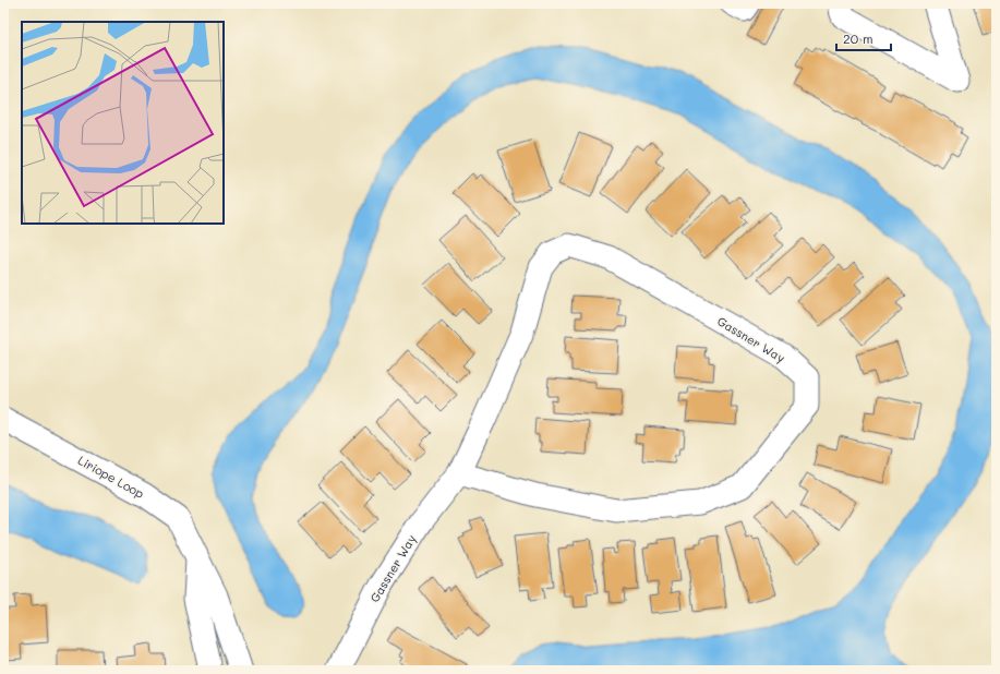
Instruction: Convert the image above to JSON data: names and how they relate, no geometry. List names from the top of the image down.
{
  "streets": {
    "street": ["Gassner Way", "Liriope Loop"]
  },
  "scale_bar": "20 m"
}
